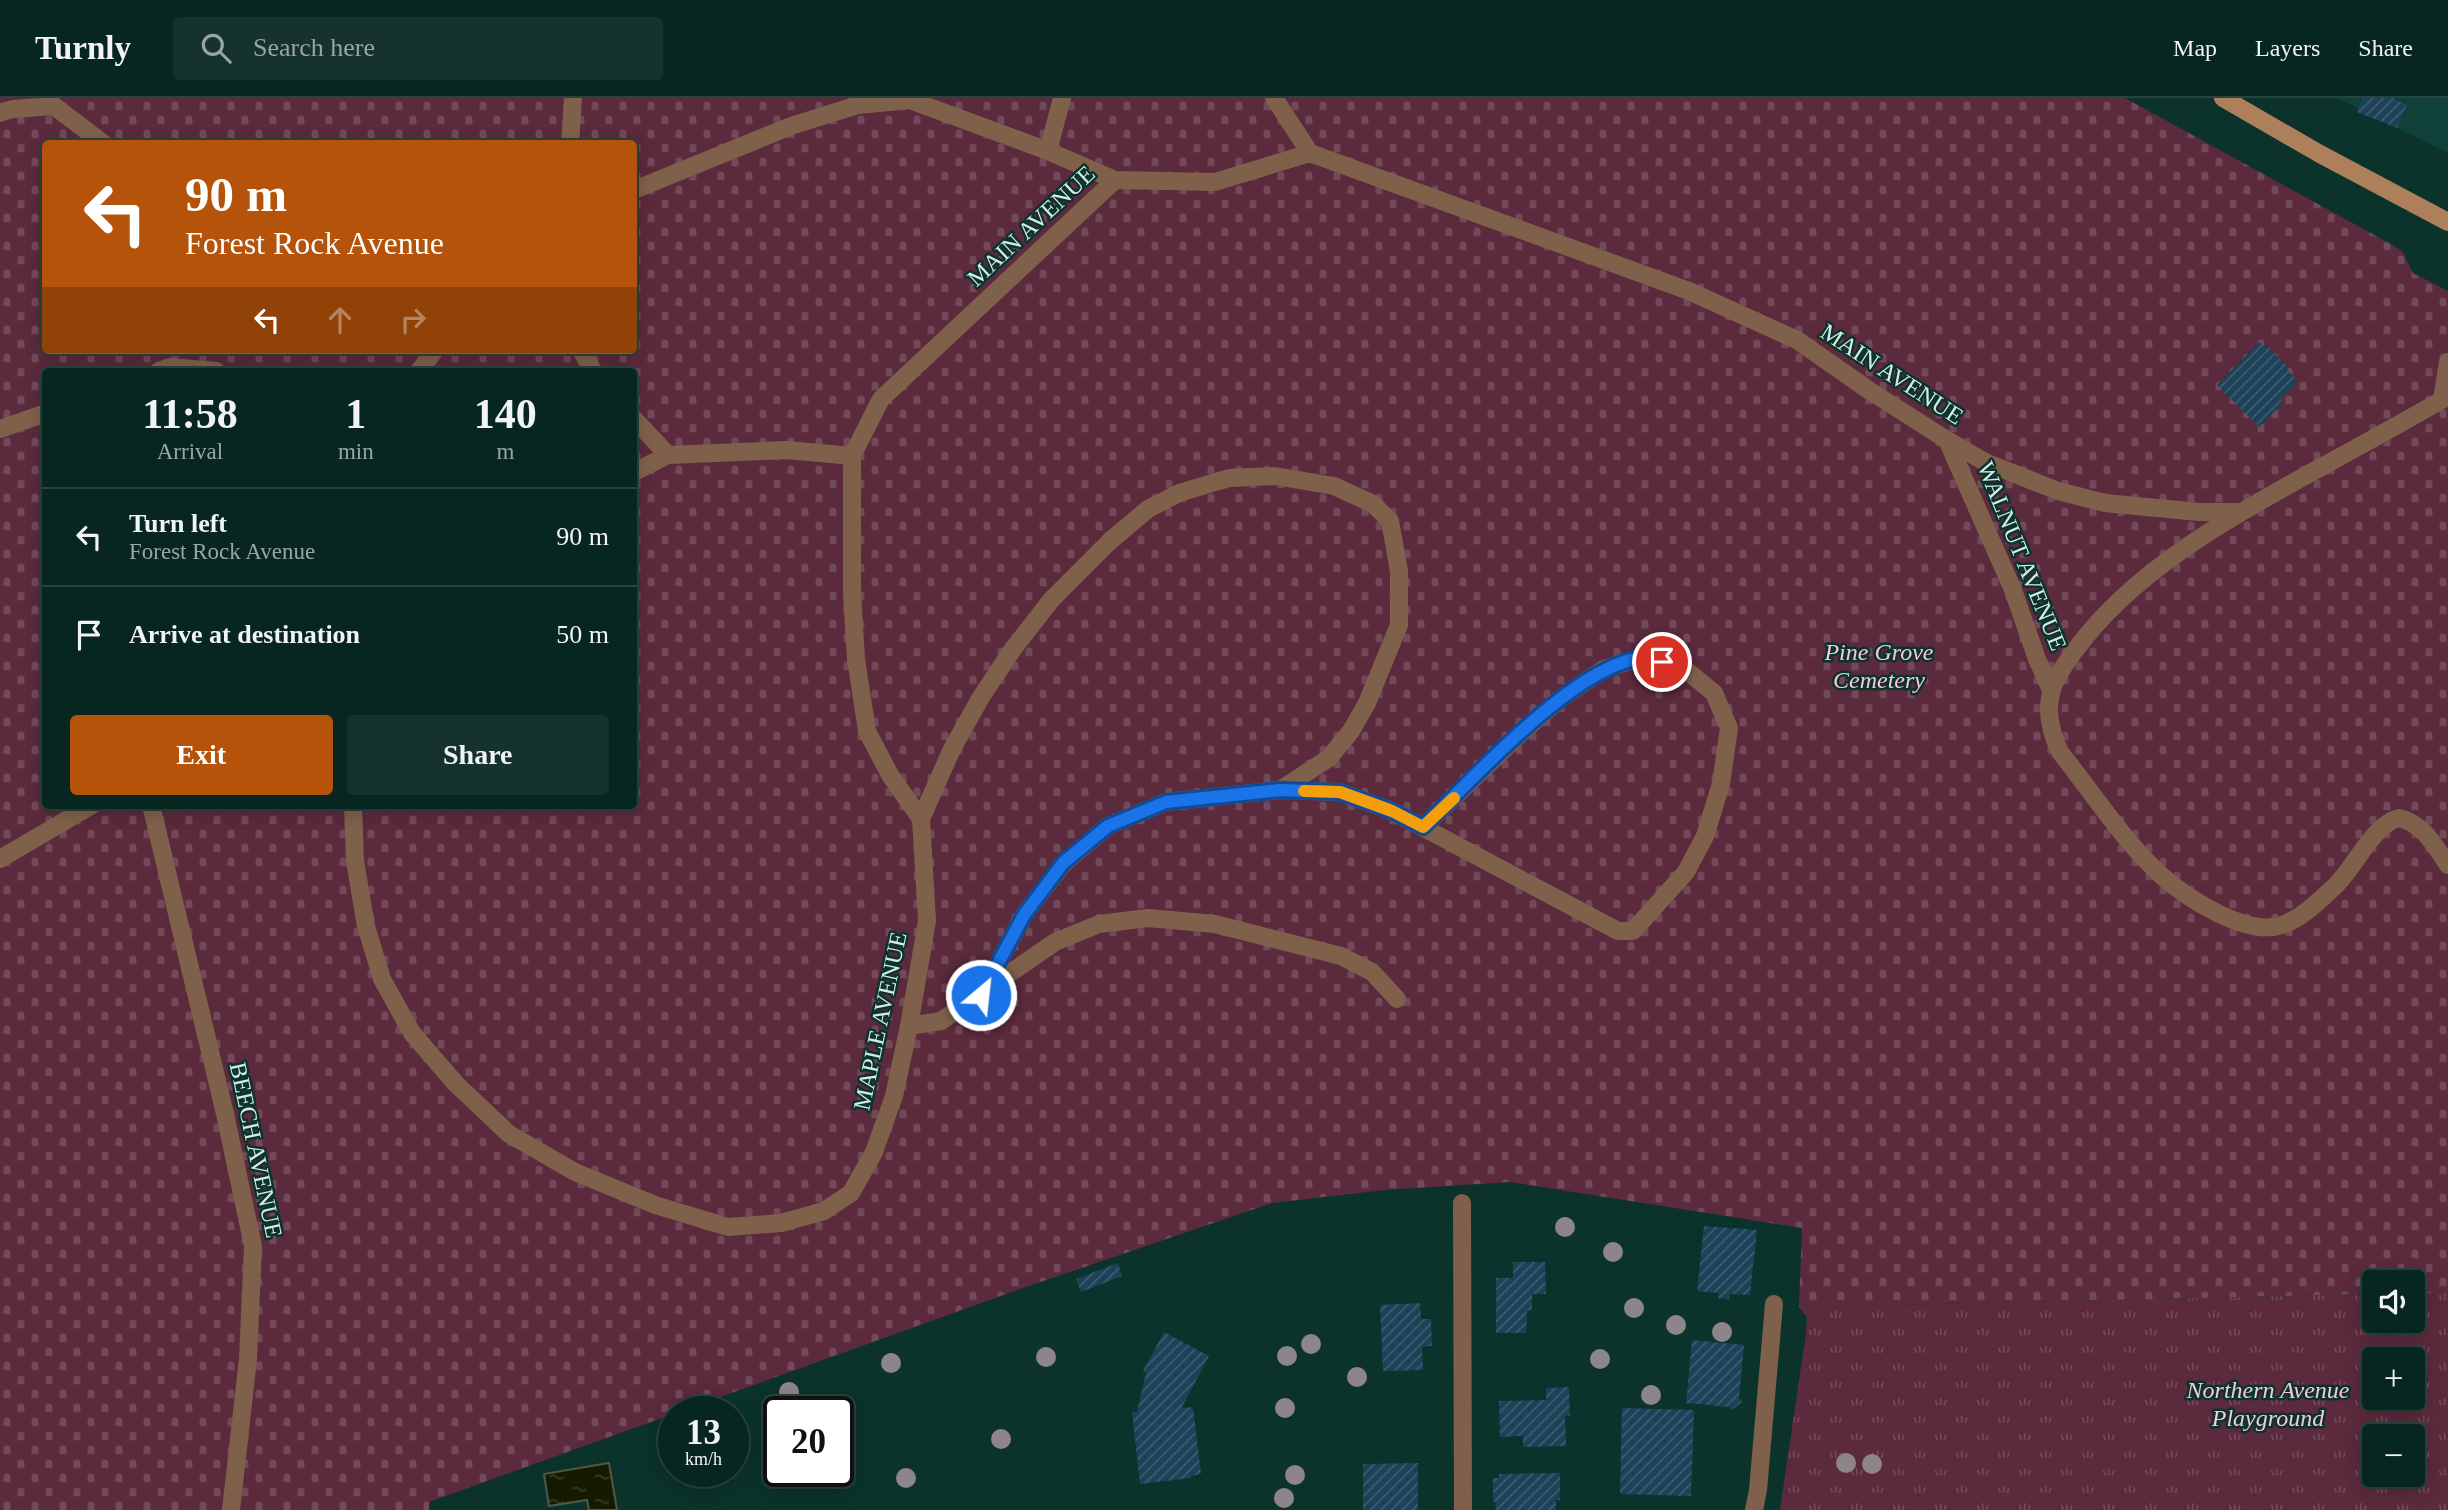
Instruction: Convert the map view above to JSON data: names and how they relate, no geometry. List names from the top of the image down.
{
  "streets": {
    "street": [
      "MAIN AVENUE",
      "WALNUT AVENUE",
      "MAPLE AVENUE",
      "BEECH AVENUE"
    ]
  },
  "crossings": [
    ["MAIN AVENUE", "WALNUT AVENUE"]
  ],
  "parks": ["Pine Grove Cemetery", "Northern Avenue Playground"],
  "page": {
    "header": "Turnly",
    "search": "Search here",
    "nav": ["Map", "Layers", "Share"],
    "turn": ["90 m", "Forest Rock Avenue"],
    "eta": [
      "11:58",
      "Arrival",
      "1",
      "min",
      "140",
      "m"
    ],
    "list": [
      {
        "name": "Turn left",
        "note": "Forest Rock Avenue",
        "value": "90 m"
      },
      {
        "name": "Arrive at destination",
        "value": "50 m"
      }
    ],
    "buttons": ["Exit", "Share"],
    "map_buttons": ["+", "−"],
    "speed": "13 km/h",
    "limit": "20"
  }
}
